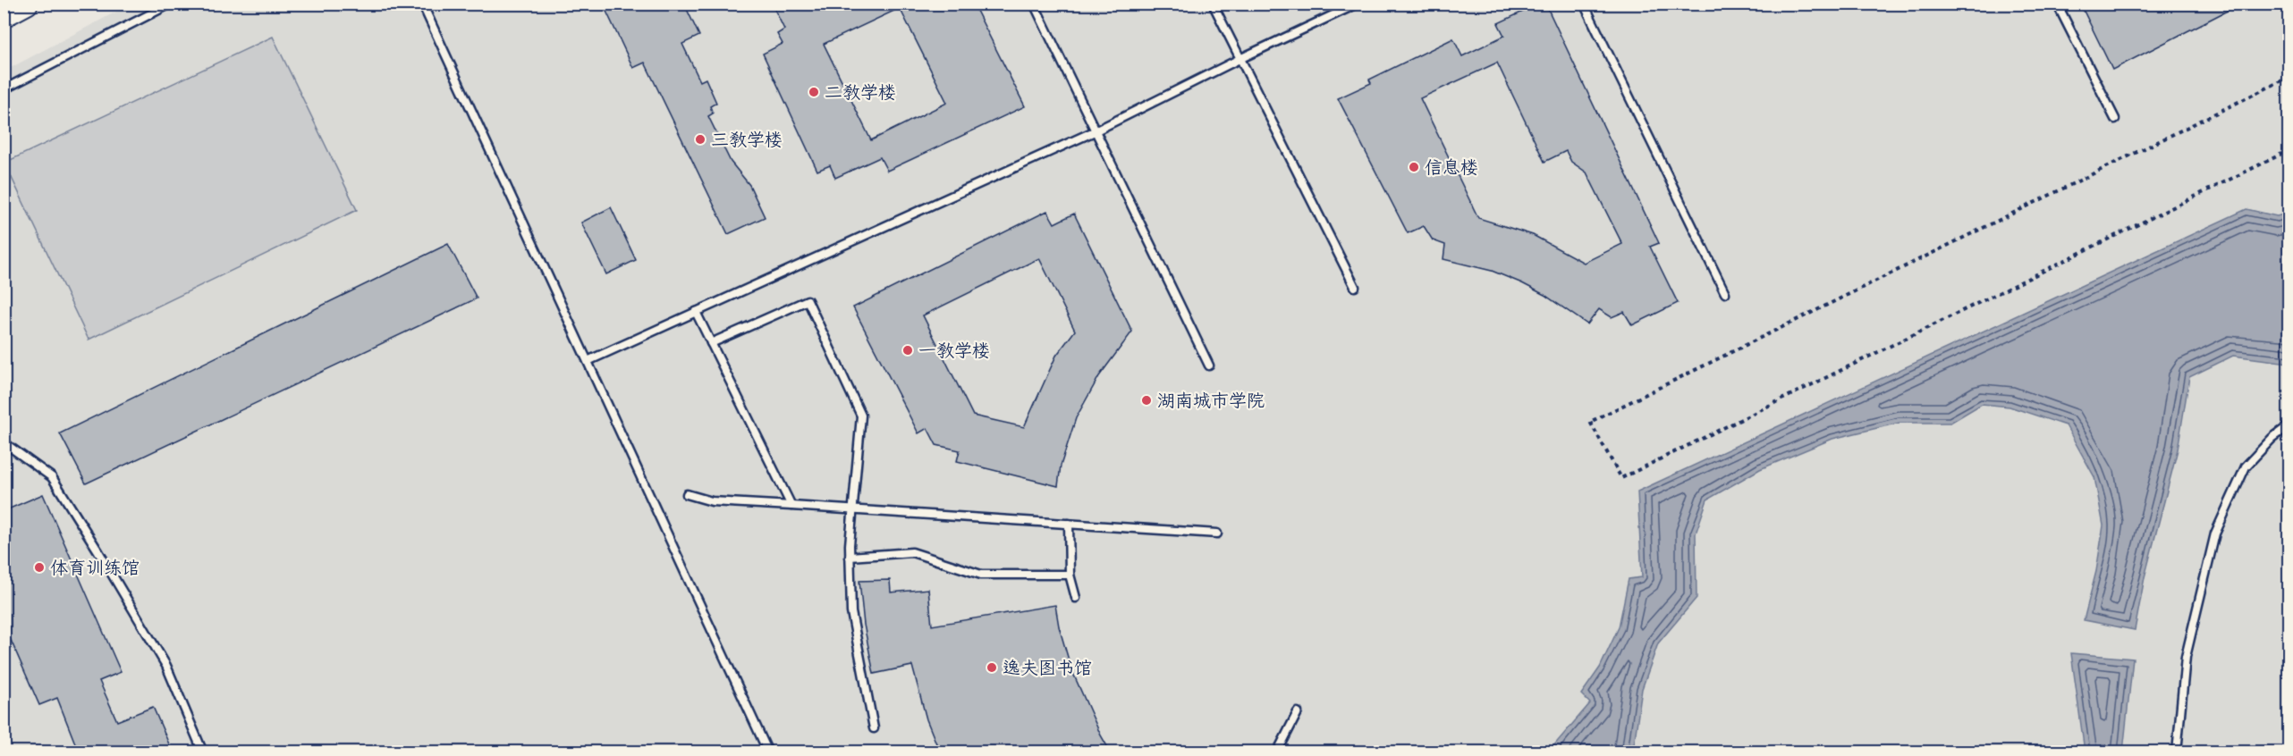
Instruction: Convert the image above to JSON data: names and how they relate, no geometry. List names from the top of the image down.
{
  "places": [
    "二教学楼",
    "三教学楼",
    "信息楼",
    "一教学楼",
    "湖南城市学院",
    "体育训练馆",
    "逸夫图书馆"
  ]
}
